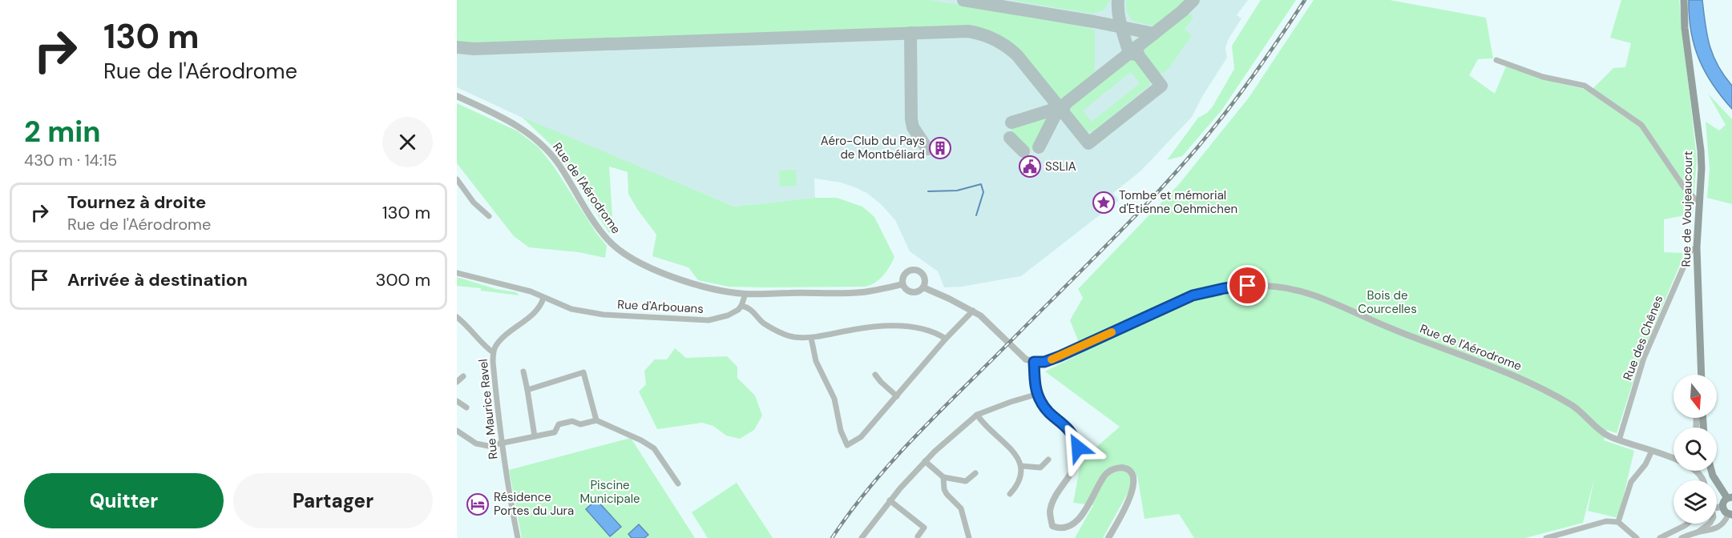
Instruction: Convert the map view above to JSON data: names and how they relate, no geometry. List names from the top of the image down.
{
  "streets": {
    "main road": ["Rue de Voujeaucourt"],
    "street": [
      "Rue de l'Aérodrome",
      "Rue d'Arbouans",
      "Rue des Chênes",
      "Rue Maurice Ravel"
    ]
  },
  "crossings": [
    ["Rue de l'Aérodrome", "Rue des Chênes"],
    ["Rue de Voujeaucourt", "Rue des Chênes"],
    ["Rue d'Arbouans", "Rue Maurice Ravel"]
  ],
  "parks": ["Bois de Courcelles", "Piscine Municipale"],
  "places": {
    "building": ["Aéro-Club du Pays de Montbéliard"],
    "public building": ["SSLIA"],
    "place": ["Tombe et mémorial d'Etienne Oehmichen"],
    "hotel": ["Résidence Portes du Jura"]
  },
  "north": "bottom",
  "page": {
    "turn": ["130 m", "Rue de l'Aérodrome"],
    "heading": ["2 min", "430 m · 14:15"],
    "list": [
      {
        "name": "Tournez à droite",
        "note": "Rue de l'Aérodrome",
        "value": "130 m"
      },
      {
        "name": "Arrivée à destination",
        "value": "300 m"
      }
    ],
    "buttons": ["Quitter", "Partager"]
  }
}
